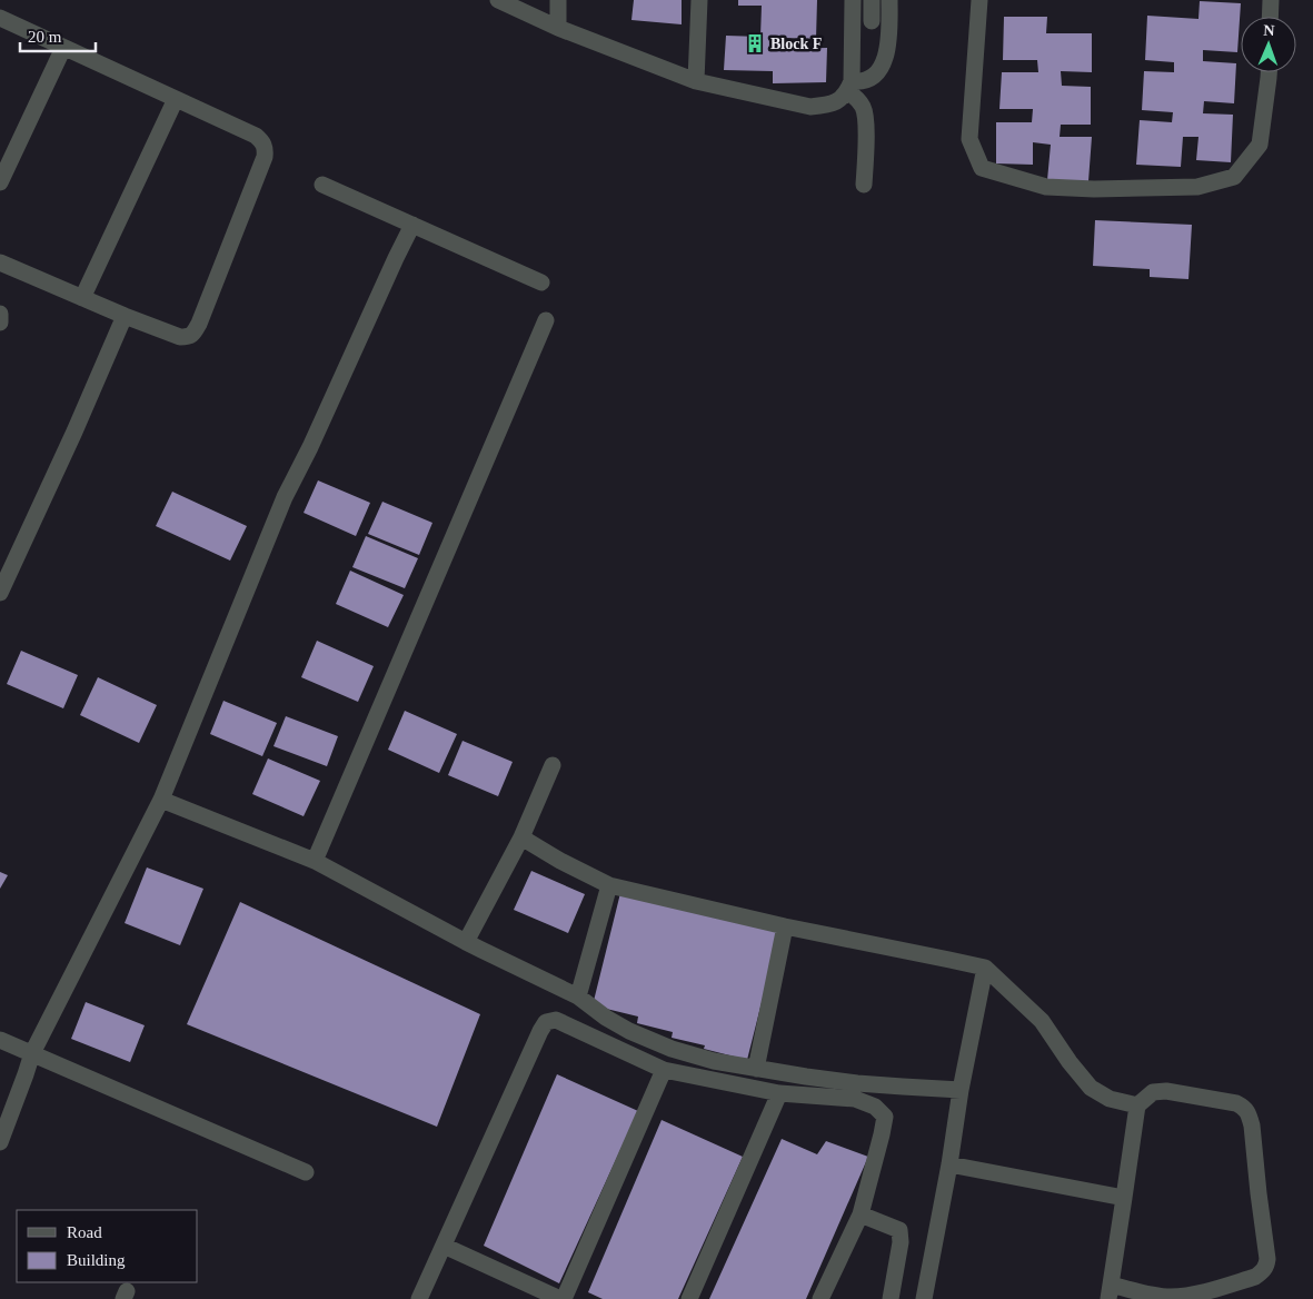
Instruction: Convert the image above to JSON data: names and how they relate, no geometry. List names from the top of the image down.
{
  "places": {
    "building": ["Block F"]
  },
  "legend": ["Road", "Building"],
  "scale_bar": "20 m",
  "north": "top"
}
